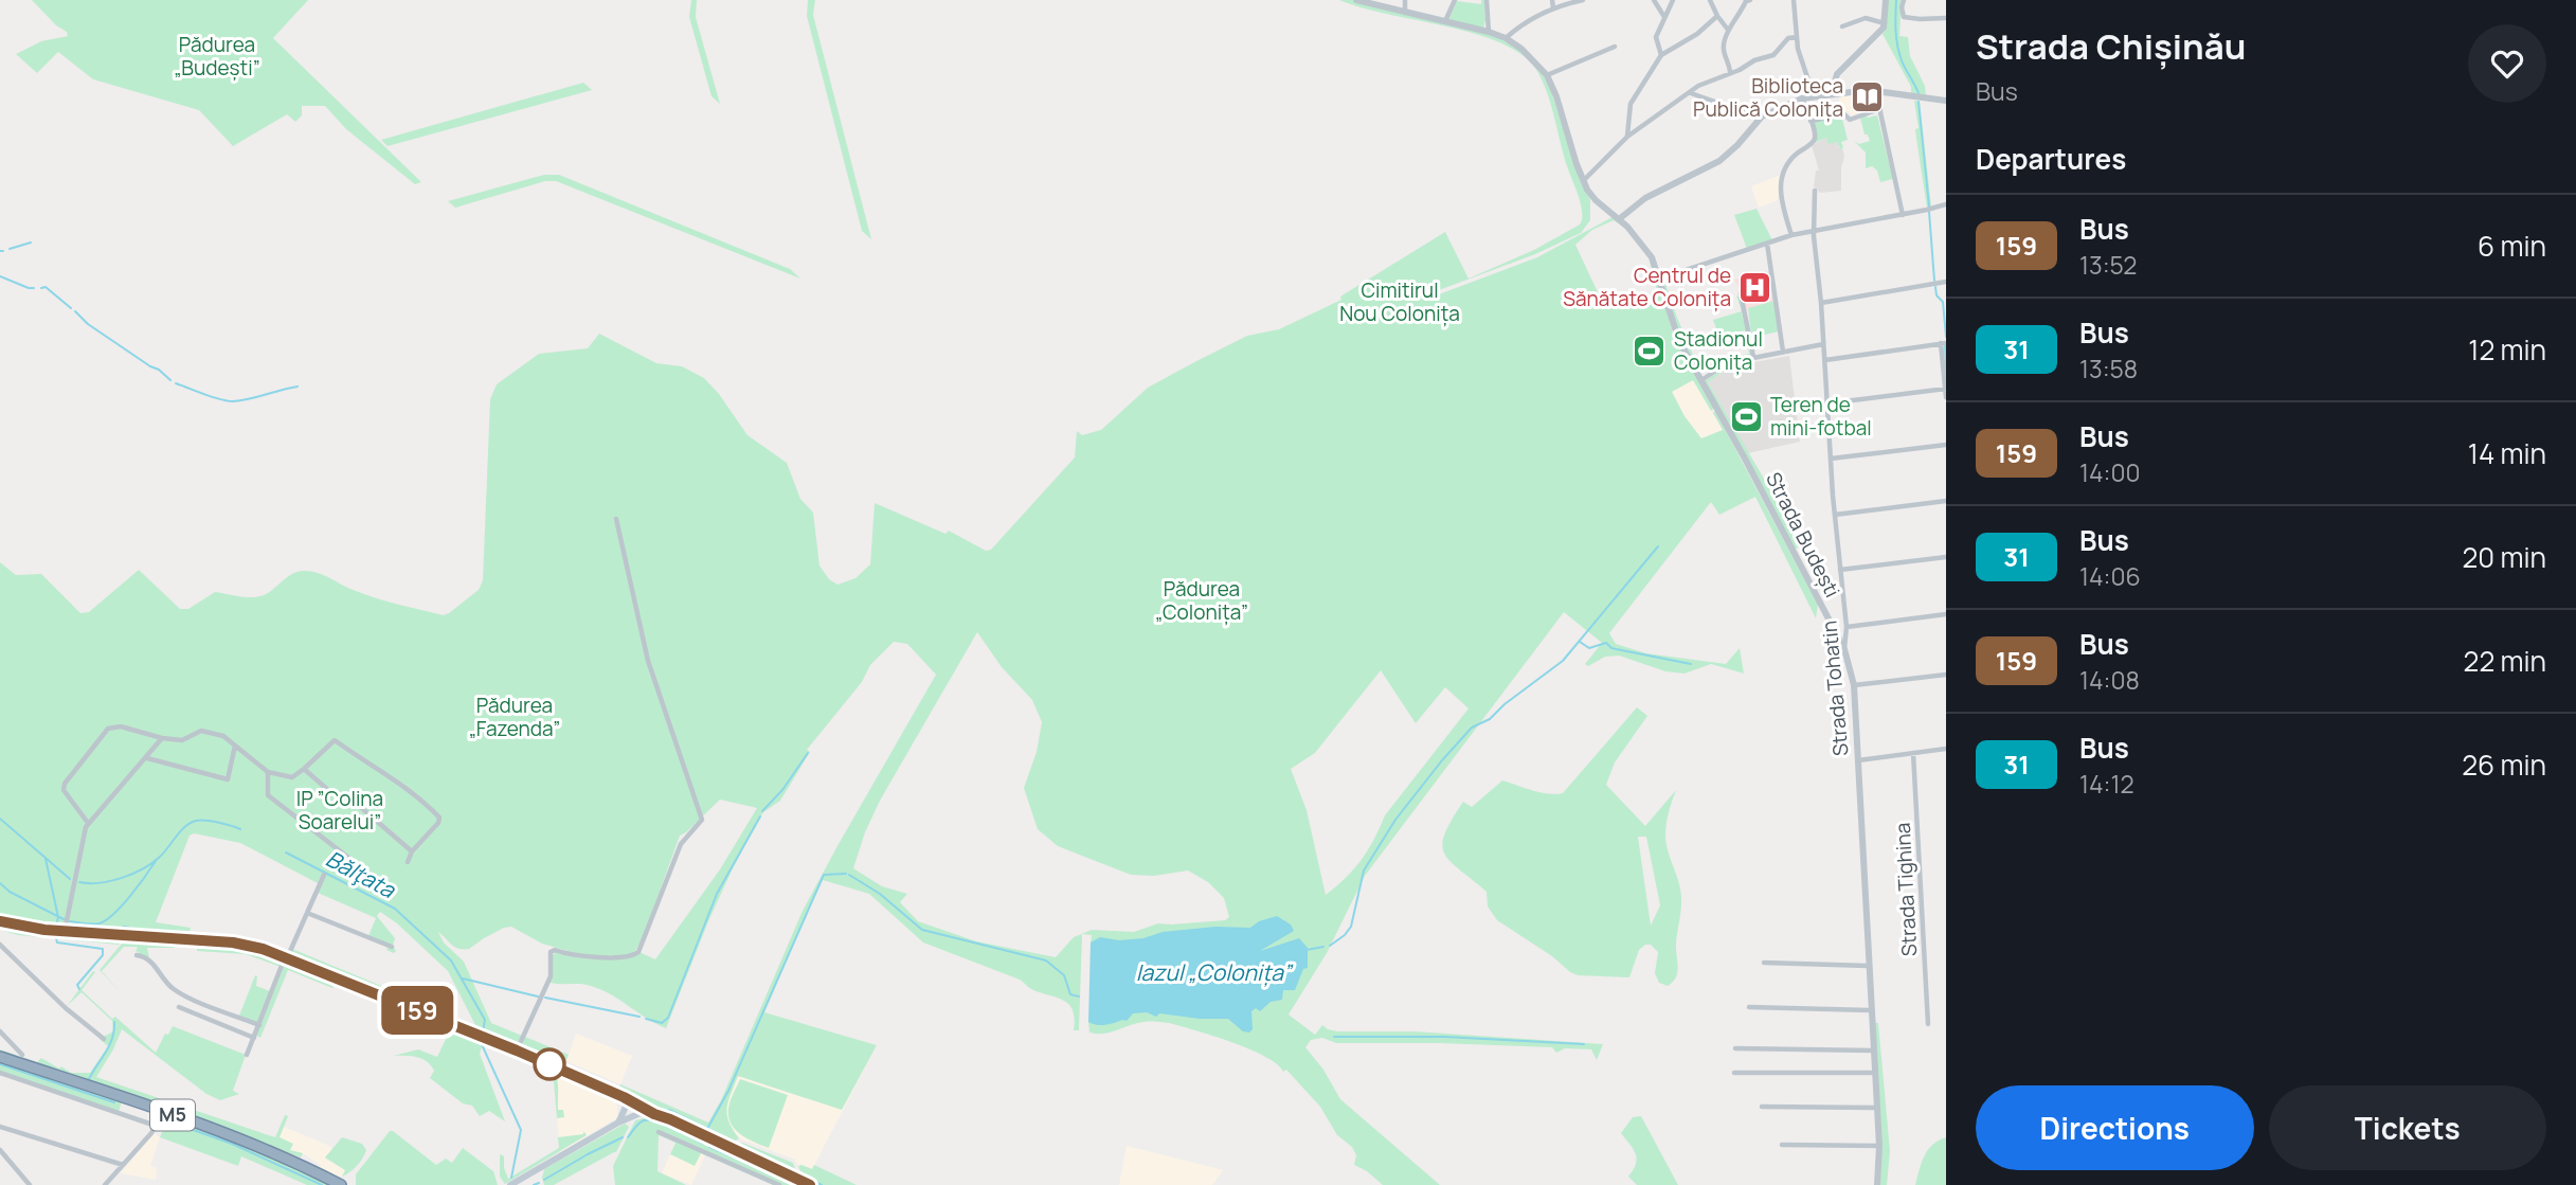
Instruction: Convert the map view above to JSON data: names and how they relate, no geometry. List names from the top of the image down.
{
  "streets": {
    "highway": ["M5"],
    "street": ["Strada Budești", "Strada Tohatin", "Strada Tighina"]
  },
  "crossings": [
    ["Strada Budești", "Strada Tohatin"]
  ],
  "water": ["Bălţata", "Iazul „Colonița”"],
  "parks": [
    "Pădurea „Budești”",
    "Cimitirul Nou Colonița",
    "Pădurea „Colonița”",
    "Pădurea „Fazenda”",
    "IP ”Colina Soarelui”"
  ],
  "places": {
    "library": ["Biblioteca Publică Colonița"],
    "hospital": ["Centrul de Sănătate Colonița"],
    "sports": ["Stadionul Colonița", "Teren de mini-fotbal"]
  },
  "lines": ["bus line 159"],
  "page": {
    "on_map": "159",
    "heading": [
      ["Strada Chișinău", "Bus"],
      "Departures"
    ],
    "list": [
      {
        "mark": "159",
        "name": "Bus",
        "note": "13:52",
        "value": "6 min"
      },
      {
        "mark": "31",
        "name": "Bus",
        "note": "13:58",
        "value": "12 min"
      },
      {
        "mark": "159",
        "name": "Bus",
        "note": "14:00",
        "value": "14 min"
      },
      {
        "mark": "31",
        "name": "Bus",
        "note": "14:06",
        "value": "20 min"
      },
      {
        "mark": "159",
        "name": "Bus",
        "note": "14:08",
        "value": "22 min"
      },
      {
        "mark": "31",
        "name": "Bus",
        "note": "14:12",
        "value": "26 min"
      }
    ],
    "buttons": ["Directions", "Tickets"]
  }
}
